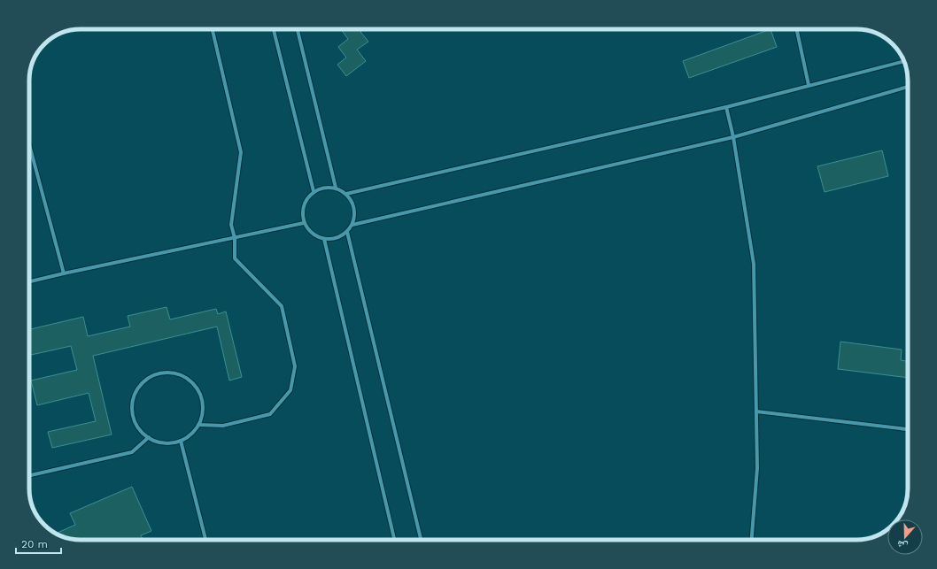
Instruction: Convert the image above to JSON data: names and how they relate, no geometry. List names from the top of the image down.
{
  "scale_bar": "20 m",
  "north": "bottom"
}
